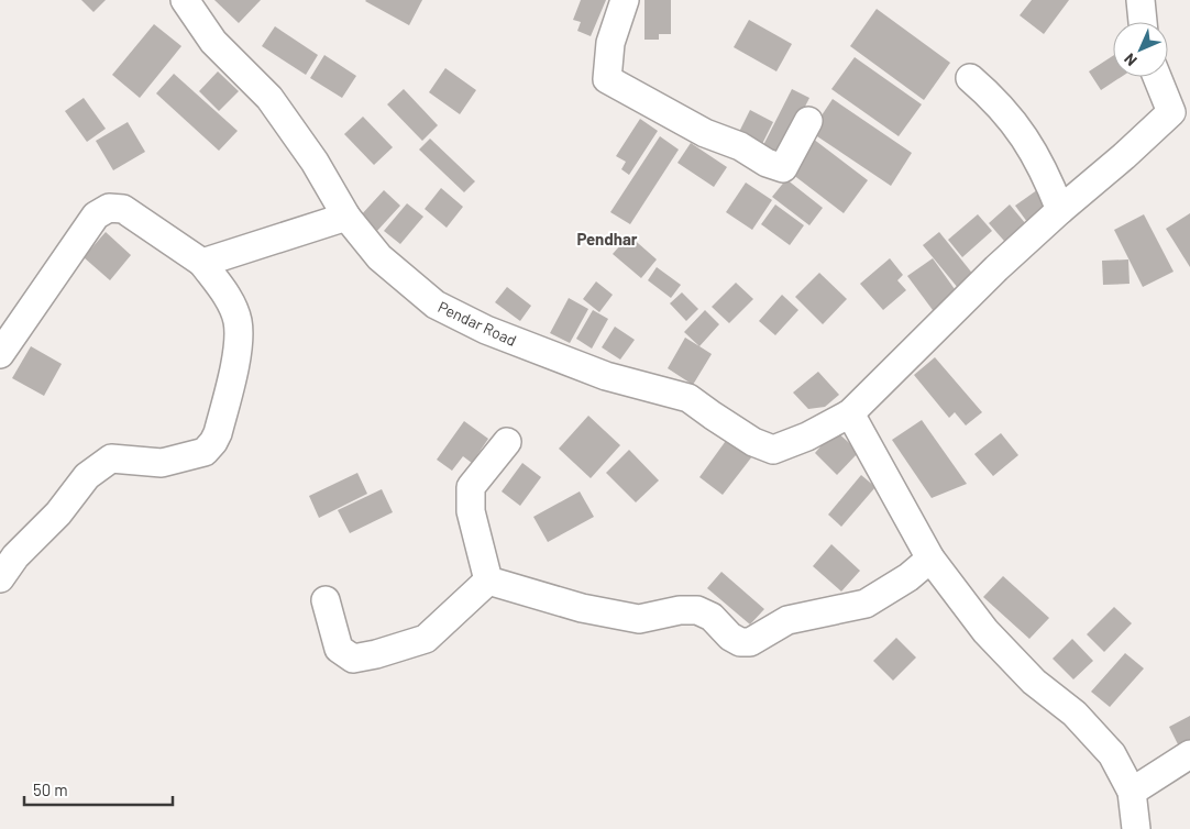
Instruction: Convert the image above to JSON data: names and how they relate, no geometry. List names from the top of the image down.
{
  "streets": {
    "street": ["Pendar Road"]
  },
  "districts": ["Pendhar"],
  "scale_bar": "50 m",
  "north": "bottom left"
}
